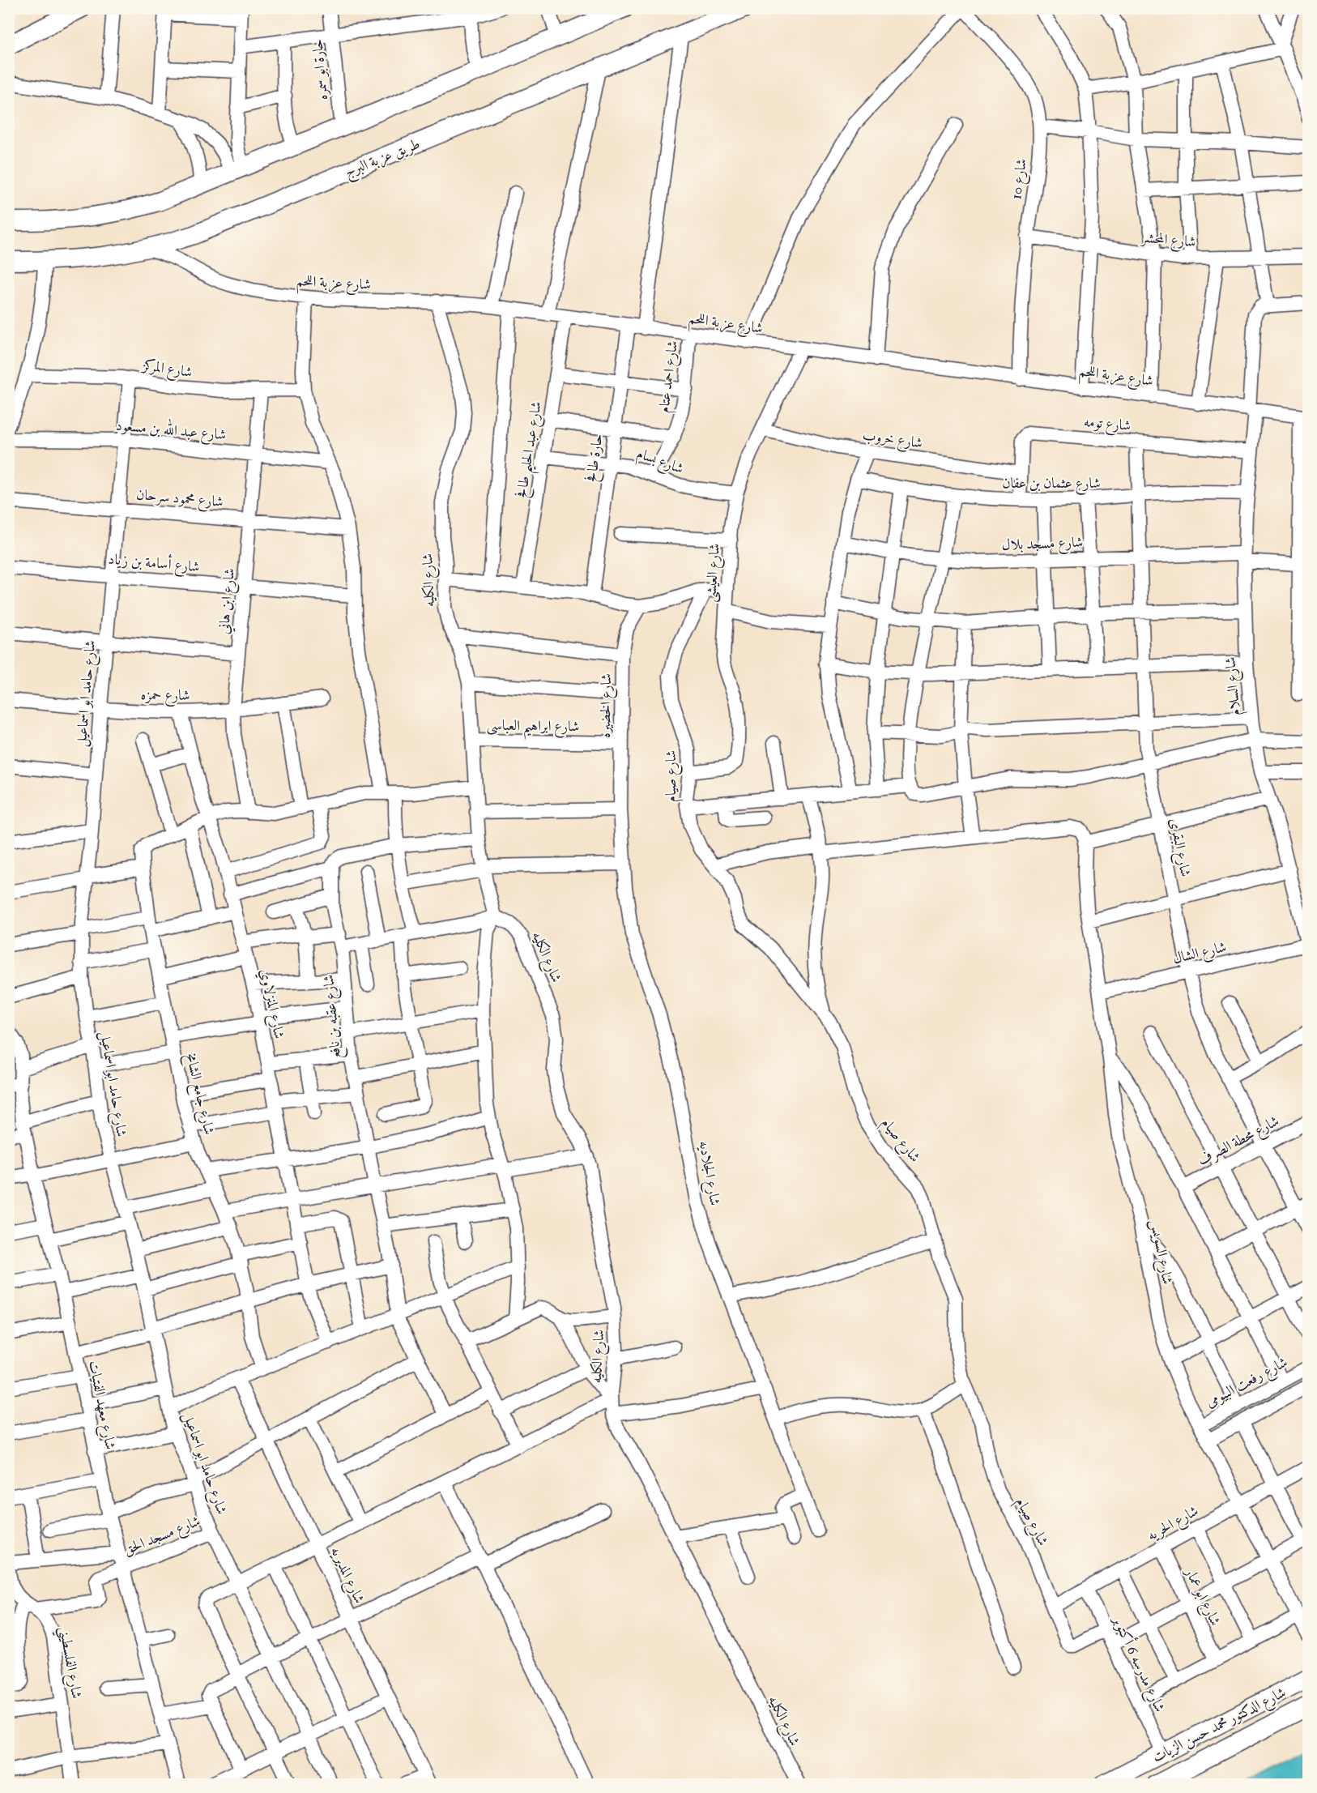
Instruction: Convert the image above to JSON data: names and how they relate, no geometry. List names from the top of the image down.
{
  "streets": {
    "street": [
      "حارة ابو سمره",
      "طريق عزبة البرج",
      "شارع 10",
      "شارع المحشر",
      "شارع عزبة اللحم",
      "شارع المركز",
      "شارع احمد عتام",
      "شارع تومه",
      "شارع عبد الله بن مسعود",
      "شارع خروب",
      "شارع عبد الحليم طافح",
      "حارة طافح",
      "شارع بسام",
      "شارع عثمان بن عفان",
      "شارع محمود سرحان",
      "شارع مسجد بلال",
      "شارع أسامة بن زياد",
      "شارع العيشى",
      "شارع الكليه",
      "شارع ابن هاني",
      "شارع السلام",
      "شارع حامد ابو اسماعيل",
      "شارع حمزه",
      "شارع الخضيره",
      "شارع ابراهيم العباسى",
      "شارع صيام",
      "شارع البقرى",
      "شارع الشال",
      "شارع المنزلاوي",
      "شارع عقبه بن نافع",
      "شارع جامع الشامخ",
      "شارع محطة الصرف",
      "شارع الجلاديه",
      "شارع السويس",
      "شارع رفعت البيومى",
      "شارع معهد الفتيات",
      "شارع الحريه",
      "شارع مسجد الحق",
      "شارع المديريه",
      "شارع ابو عمار",
      "شارع الفلسطيني",
      "شارع مدرسه 6 أكتوبر",
      "شارع الدكتور محمد حسن الزيات"
    ]
  },
  "crossings": [
    ["طريق عزبة البرج", "شارع عزبة اللحم"],
    ["شارع 10", "شارع المحشر"],
    ["شارع 10", "شارع عزبة اللحم"],
    ["شارع عزبة اللحم", "شارع احمد عتام"],
    ["شارع عزبة اللحم", "شارع عبد الحليم طافح"],
    ["شارع عزبة اللحم", "حارة طافح"],
    ["شارع عزبة اللحم", "شارع العيشى"],
    ["شارع عزبة اللحم", "شارع الكليه"],
    ["شارع عزبة اللحم", "شارع السلام"],
    ["شارع المركز", "شارع ابن هاني"],
    ["شارع المركز", "شارع حامد ابو اسماعيل"],
    ["شارع احمد عتام", "شارع بسام"],
    ["شارع تومه", "شارع خروب"],
    ["شارع تومه", "شارع عثمان بن عفان"],
    ["شارع تومه", "شارع السلام"],
    ["شارع تومه", "شارع البقرى"],
    ["شارع عبد الله بن مسعود", "شارع ابن هاني"],
    ["شارع عبد الله بن مسعود", "شارع حامد ابو اسماعيل"],
    ["شارع خروب", "شارع العيشى"],
    ["شارع عبد الحليم طافح", "شارع بسام"],
    ["حارة طافح", "شارع بسام"],
    ["شارع بسام", "شارع العيشى"],
    ["شارع عثمان بن عفان", "شارع السلام"],
    ["شارع عثمان بن عفان", "شارع البقرى"],
    ["شارع محمود سرحان", "شارع ابن هاني"],
    ["شارع محمود سرحان", "شارع حامد ابو اسماعيل"],
    ["شارع مسجد بلال", "شارع السلام"],
    ["شارع مسجد بلال", "شارع البقرى"],
    ["شارع أسامة بن زياد", "شارع ابن هاني"],
    ["شارع أسامة بن زياد", "شارع حامد ابو اسماعيل"],
    ["شارع العيشى", "شارع صيام"],
    ["شارع الكليه", "شارع ابراهيم العباسى"],
    ["شارع ابن هاني", "شارع حمزه"],
    ["شارع السلام", "شارع الشال"],
    ["شارع حامد ابو اسماعيل", "شارع حمزه"],
    ["شارع حامد ابو اسماعيل", "شارع مسجد الحق"],
    ["شارع حمزه", "شارع المنزلاوي"],
    ["شارع الخضيره", "شارع ابراهيم العباسى"],
    ["شارع الخضيره", "شارع الجلاديه"],
    ["شارع صيام", "شارع الحريه"],
    ["شارع صيام", "شارع مدرسه 6 أكتوبر"],
    ["شارع البقرى", "شارع الشال"],
    ["شارع البقرى", "شارع محطة الصرف"],
    ["شارع الشال", "شارع السويس"],
    ["شارع السويس", "شارع رفعت البيومى"],
    ["شارع السويس", "شارع الحريه"],
    ["شارع معهد الفتيات", "شارع مسجد الحق"],
    ["شارع الحريه", "شارع ابو عمار"],
    ["شارع الحريه", "شارع مدرسه 6 أكتوبر"],
    ["شارع مسجد الحق", "شارع الفلسطيني"],
    ["شارع مدرسه 6 أكتوبر", "شارع الدكتور محمد حسن الزيات"]
  ]
}
